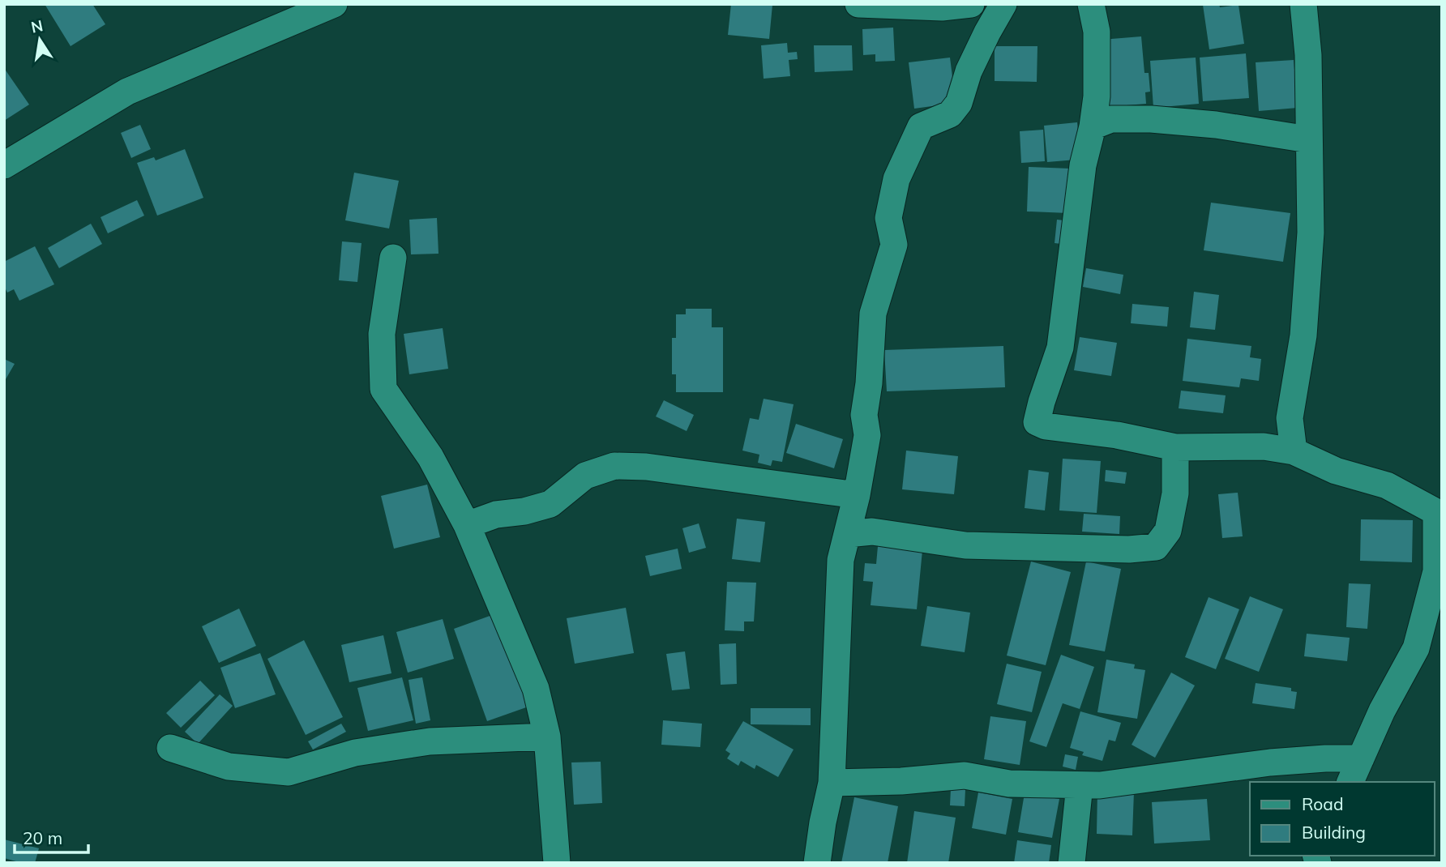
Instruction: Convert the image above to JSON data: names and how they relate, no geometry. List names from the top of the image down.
{
  "legend": ["Road", "Building"],
  "scale_bar": "20 m",
  "north": "top"
}
